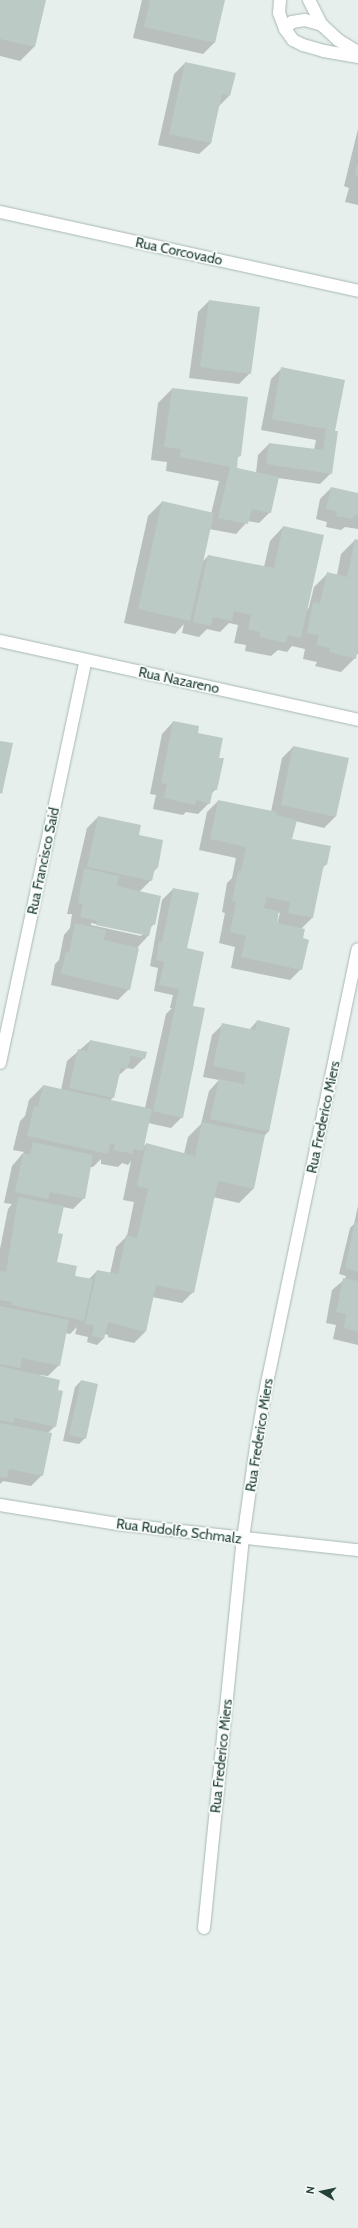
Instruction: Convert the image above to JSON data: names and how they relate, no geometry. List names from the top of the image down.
{
  "streets": {
    "street": [
      "Rua Corcovado",
      "Rua Nazareno",
      "Rua Francisco Said",
      "Rua Frederico Miers",
      "Rua Rudolfo Schmalz"
    ]
  },
  "crossings": [
    ["Rua Nazareno", "Rua Francisco Said"],
    ["Rua Frederico Miers", "Rua Rudolfo Schmalz"]
  ],
  "north": "left"
}
